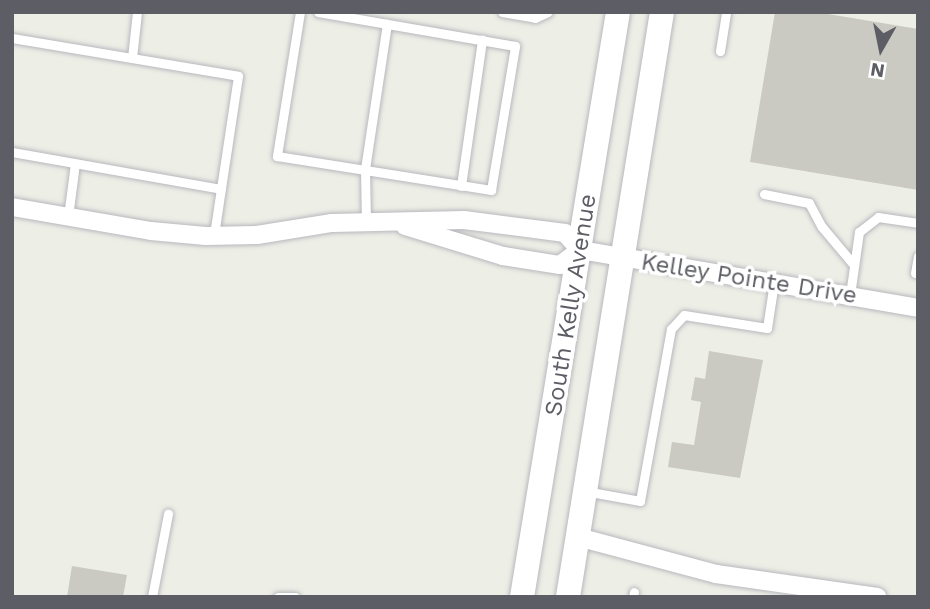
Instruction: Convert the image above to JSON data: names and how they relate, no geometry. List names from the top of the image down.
{
  "streets": {
    "main road": ["South Kelly Avenue"],
    "street": ["Kelley Pointe Drive"]
  },
  "crossings": [
    ["Kelley Pointe Drive", "South Kelly Avenue"]
  ],
  "north": "bottom"
}
